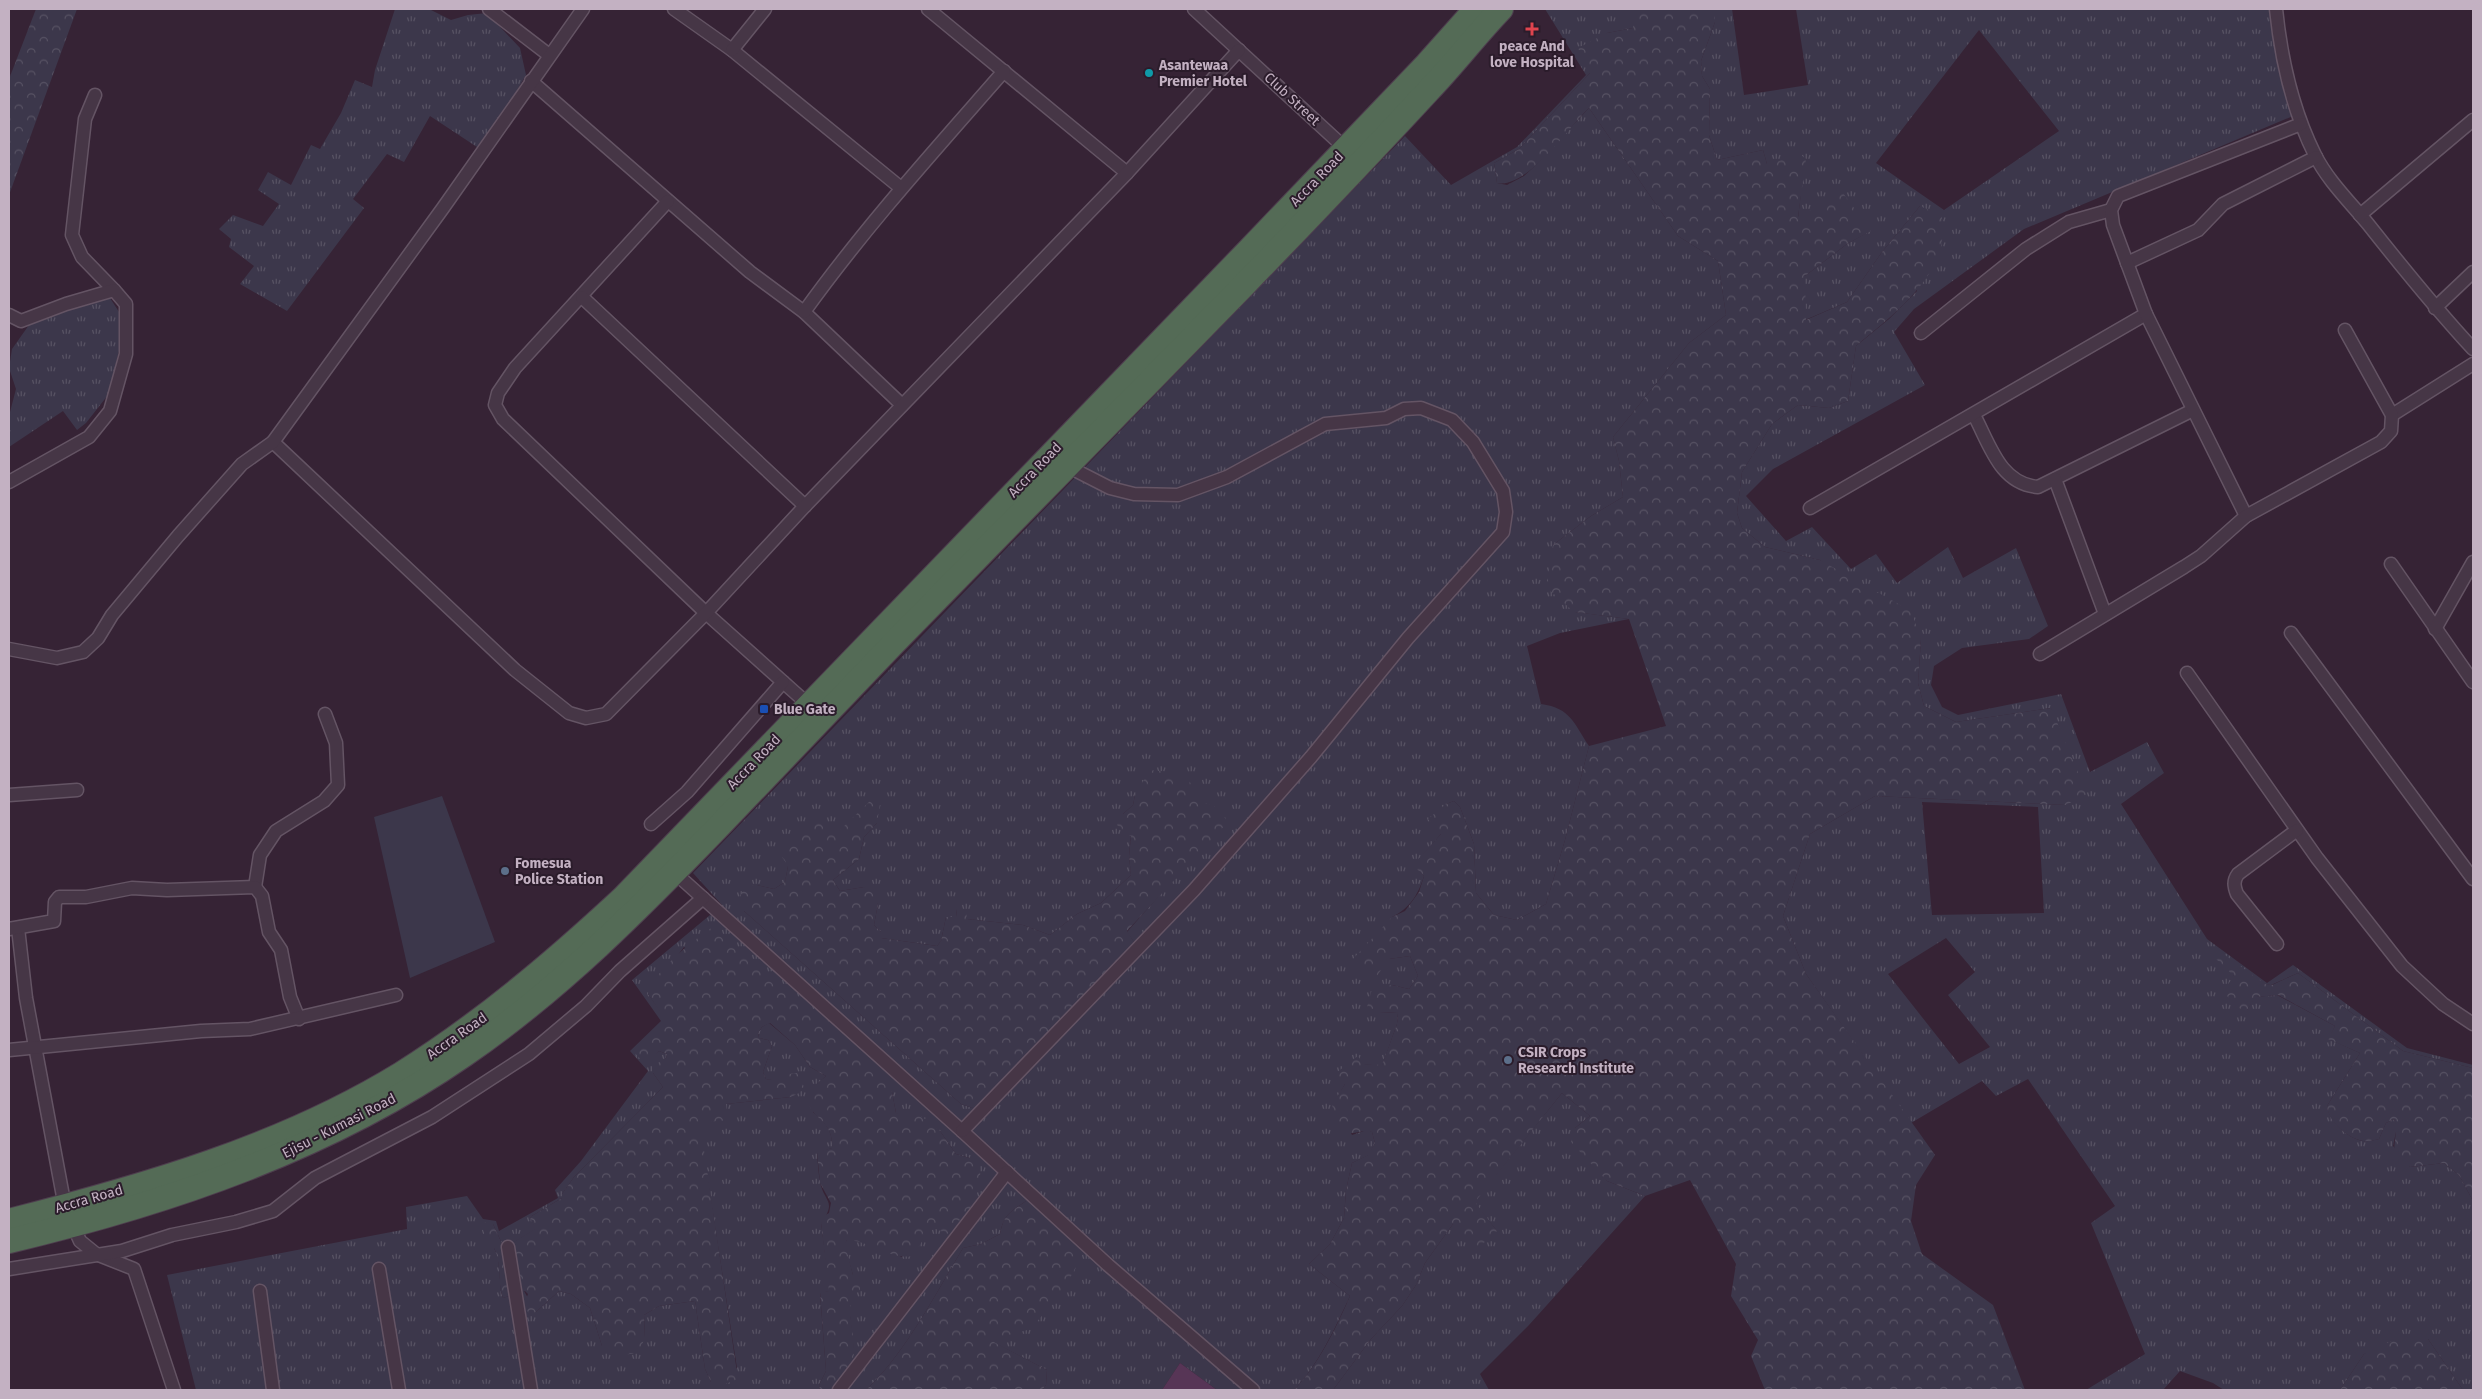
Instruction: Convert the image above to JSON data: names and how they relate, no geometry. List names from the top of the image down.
{
  "streets": {
    "highway": ["Accra Road", "Ejisu - Kumasi Road"],
    "street": ["Club Street"]
  },
  "crossings": [
    ["Club Street", "Accra Road"],
    ["Accra Road", "Ejisu - Kumasi Road"]
  ],
  "places": {
    "health": ["peace And love Hospital"],
    "other": ["Asantewaa Premier Hotel", "Fomesua Police Station", "CSIR Crops Research Institute"],
    "transit": ["Blue Gate"]
  }
}
